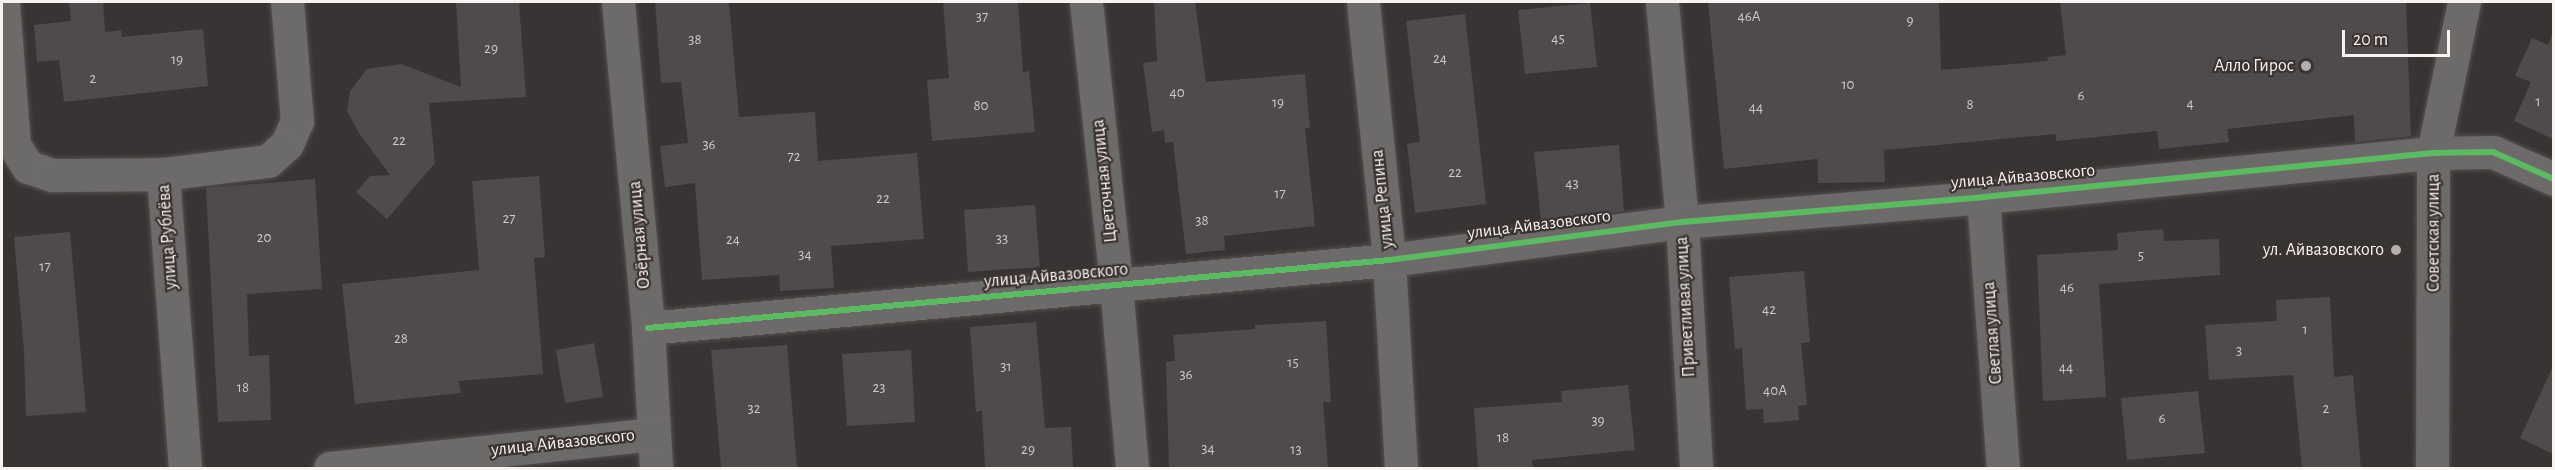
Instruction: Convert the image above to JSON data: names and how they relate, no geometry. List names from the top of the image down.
{
  "streets": {
    "street": [
      "улица Айвазовского",
      "Цветочная улица",
      "улица Репина",
      "Советская улица",
      "Озёрная улица",
      "улица Рублёва",
      "Приветливая улица",
      "Светлая улица"
    ]
  },
  "crossings": [
    ["улица Айвазовского", "Цветочная улица"],
    ["улица Айвазовского", "улица Репина"],
    ["улица Айвазовского", "Советская улица"],
    ["улица Айвазовского", "Озёрная улица"],
    ["улица Айвазовского", "Приветливая улица"],
    ["улица Айвазовского", "Светлая улица"]
  ],
  "places": ["Алло Гирос", "ул. Айвазовского"],
  "house_numbers": [
    "37",
    "46А",
    "9",
    "45",
    "38",
    "29",
    "24",
    "19",
    "2",
    "10",
    "40",
    "6",
    "1",
    "19",
    "4",
    "8",
    "80",
    "44",
    "22",
    "36",
    "72",
    "22",
    "43",
    "17",
    "22",
    "27",
    "38",
    "20",
    "33",
    "24",
    "34",
    "5",
    "17",
    "46",
    "42",
    "1",
    "28",
    "3",
    "15",
    "31",
    "44",
    "36",
    "18",
    "23",
    "40А",
    "32",
    "2",
    "6",
    "39",
    "18",
    "34",
    "29",
    "13"
  ],
  "scale_bar": "20 m"
}
